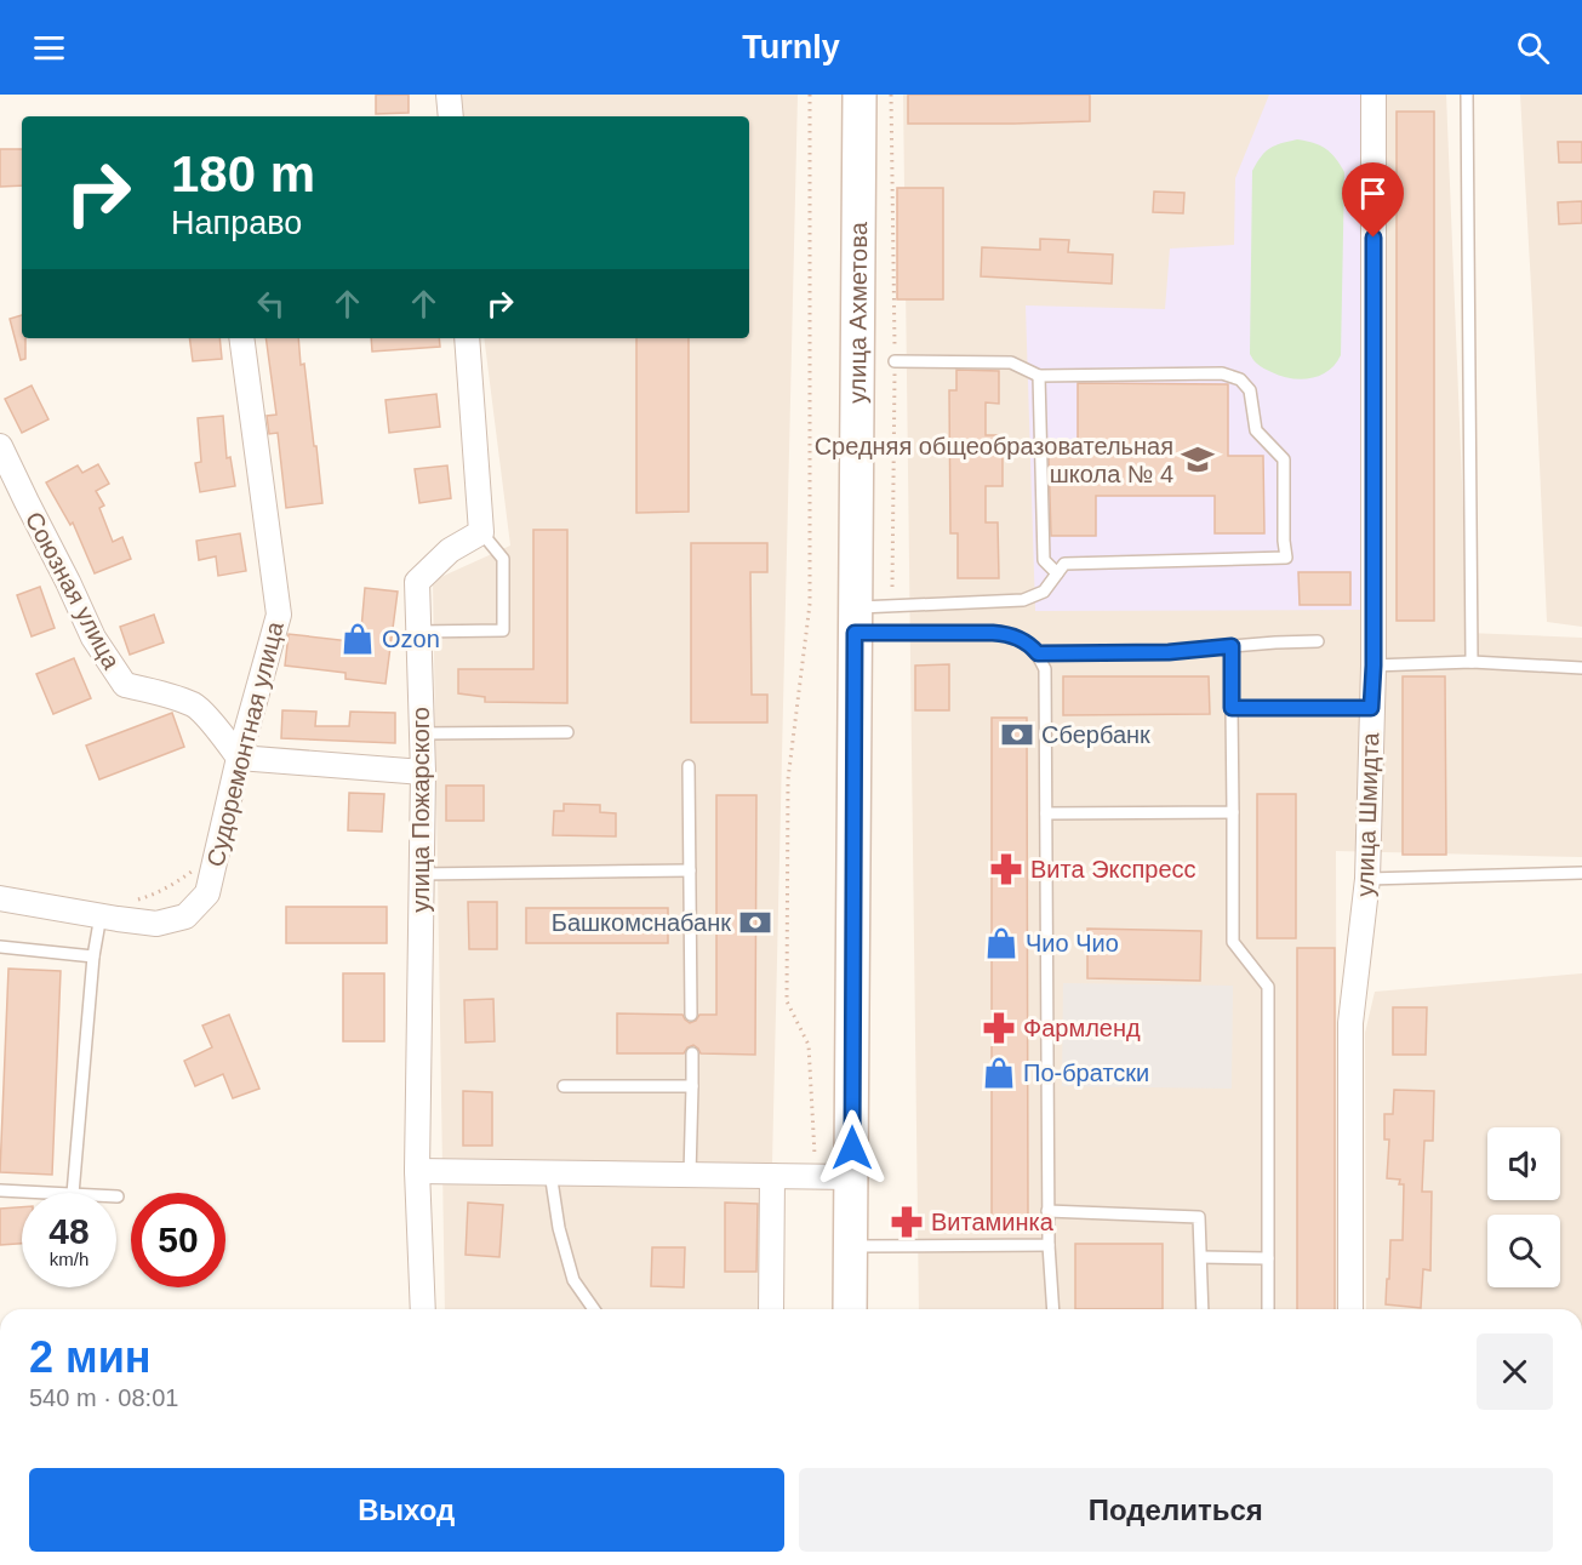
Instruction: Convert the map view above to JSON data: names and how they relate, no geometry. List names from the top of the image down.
{
  "streets": {
    "main road": ["улица Ахметова"],
    "street": [
      "Союзная улица",
      "Судоремонтная улица",
      "улица Пожарского",
      "улица Шмидта"
    ]
  },
  "crossings": [
    ["Союзная улица", "Судоремонтная улица"]
  ],
  "places": {
    "school or university": ["Средняя общеобразовательная школа № 4"],
    "shop": ["Ozon", "Чио Чио", "По-братски"],
    "bank": ["Сбербанк", "Башкомснабанк"],
    "pharmacy": ["Вита Экспресс", "Фармленд", "Витаминка"]
  },
  "page": {
    "header": "Turnly",
    "turn": ["180 m", "Направо"],
    "speed": "48 km/h",
    "limit": "50",
    "heading": ["2 мин", "540 m · 08:01"],
    "buttons": ["Выход", "Поделиться"]
  }
}
